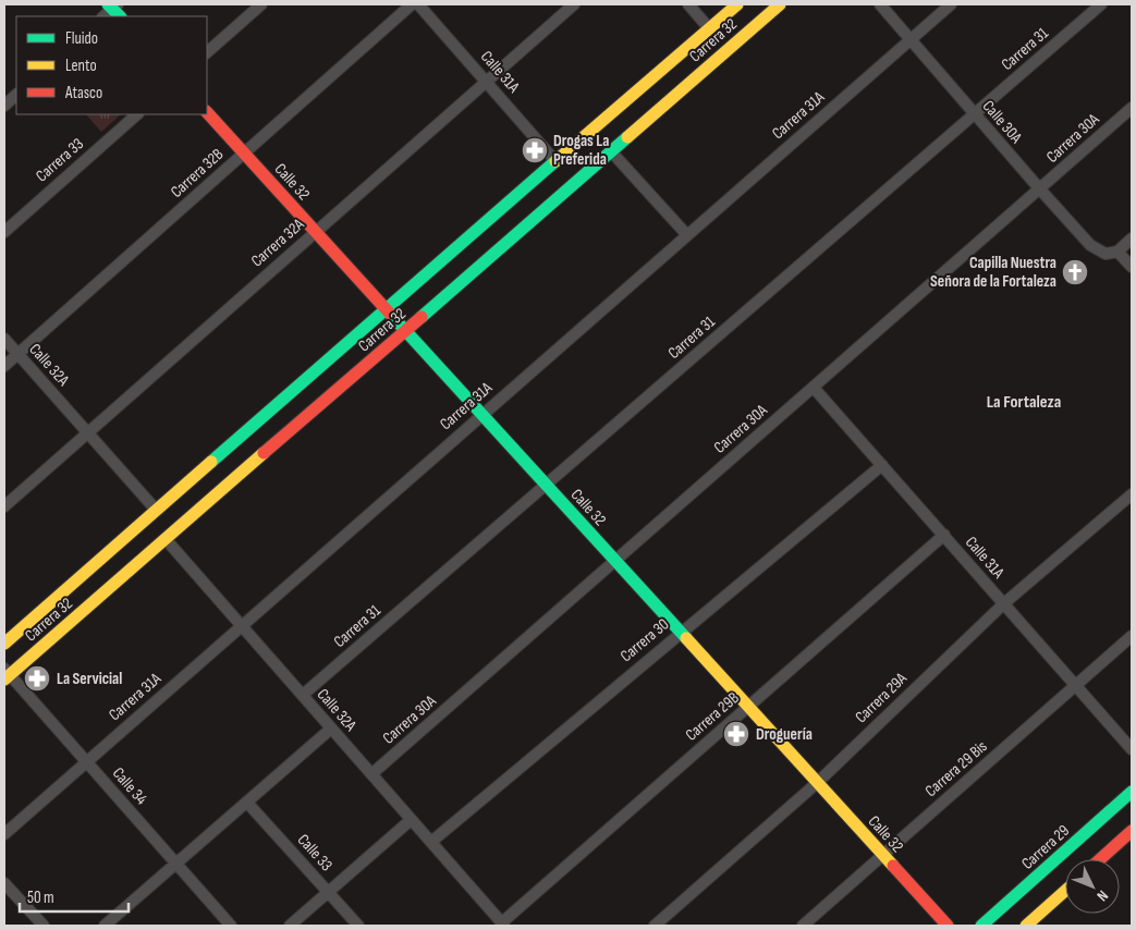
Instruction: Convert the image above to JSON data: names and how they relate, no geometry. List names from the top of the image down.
{
  "streets": {
    "street": [
      "Carrera 32",
      "Carrera 31",
      "Calle 31A",
      "Carrera 31A",
      "Calle 30A",
      "Carrera 30A",
      "Carrera 33",
      "Carrera 32B",
      "Calle 32",
      "Carrera 32A",
      "Calle 32A",
      "Carrera 30",
      "Carrera 29A",
      "Carrera 29B",
      "Carrera 29 Bis",
      "Calle 34",
      "Carrera 29",
      "Calle 33"
    ]
  },
  "crossings": [
    ["Carrera 32", "Calle 31A"],
    ["Carrera 32", "Calle 32"],
    ["Carrera 32", "Calle 32A"],
    ["Carrera 32", "Calle 34"],
    ["Carrera 31", "Calle 30A"],
    ["Carrera 31", "Calle 32"],
    ["Carrera 31", "Calle 32A"],
    ["Calle 31A", "Carrera 30A"],
    ["Calle 31A", "Carrera 32A"],
    ["Calle 31A", "Carrera 30"],
    ["Calle 31A", "Carrera 29A"],
    ["Calle 31A", "Carrera 29B"],
    ["Calle 31A", "Carrera 29 Bis"],
    ["Carrera 31A", "Calle 30A"],
    ["Carrera 31A", "Calle 32"],
    ["Carrera 31A", "Calle 32A"],
    ["Carrera 31A", "Calle 34"],
    ["Calle 30A", "Carrera 30A"],
    ["Carrera 30A", "Calle 32"],
    ["Carrera 30A", "Calle 32A"],
    ["Carrera 32B", "Calle 32"],
    ["Carrera 32B", "Calle 32A"],
    ["Calle 32", "Carrera 32A"],
    ["Calle 32", "Carrera 30"],
    ["Calle 32", "Carrera 29A"],
    ["Calle 32", "Carrera 29B"],
    ["Calle 32", "Carrera 29 Bis"],
    ["Carrera 32A", "Calle 32A"],
    ["Calle 32A", "Carrera 30"],
    ["Calle 32A", "Carrera 29B"]
  ],
  "districts": ["La Fortaleza"],
  "places": {
    "pharmacy": ["Drogas La Preferida", "La Servicial", "Droguería"],
    "church": ["Capilla Nuestra Señora de la Fortaleza"]
  },
  "legend": ["Fluido", "Lento", "Atasco"],
  "scale_bar": "50 m",
  "north": "bottom right"
}
